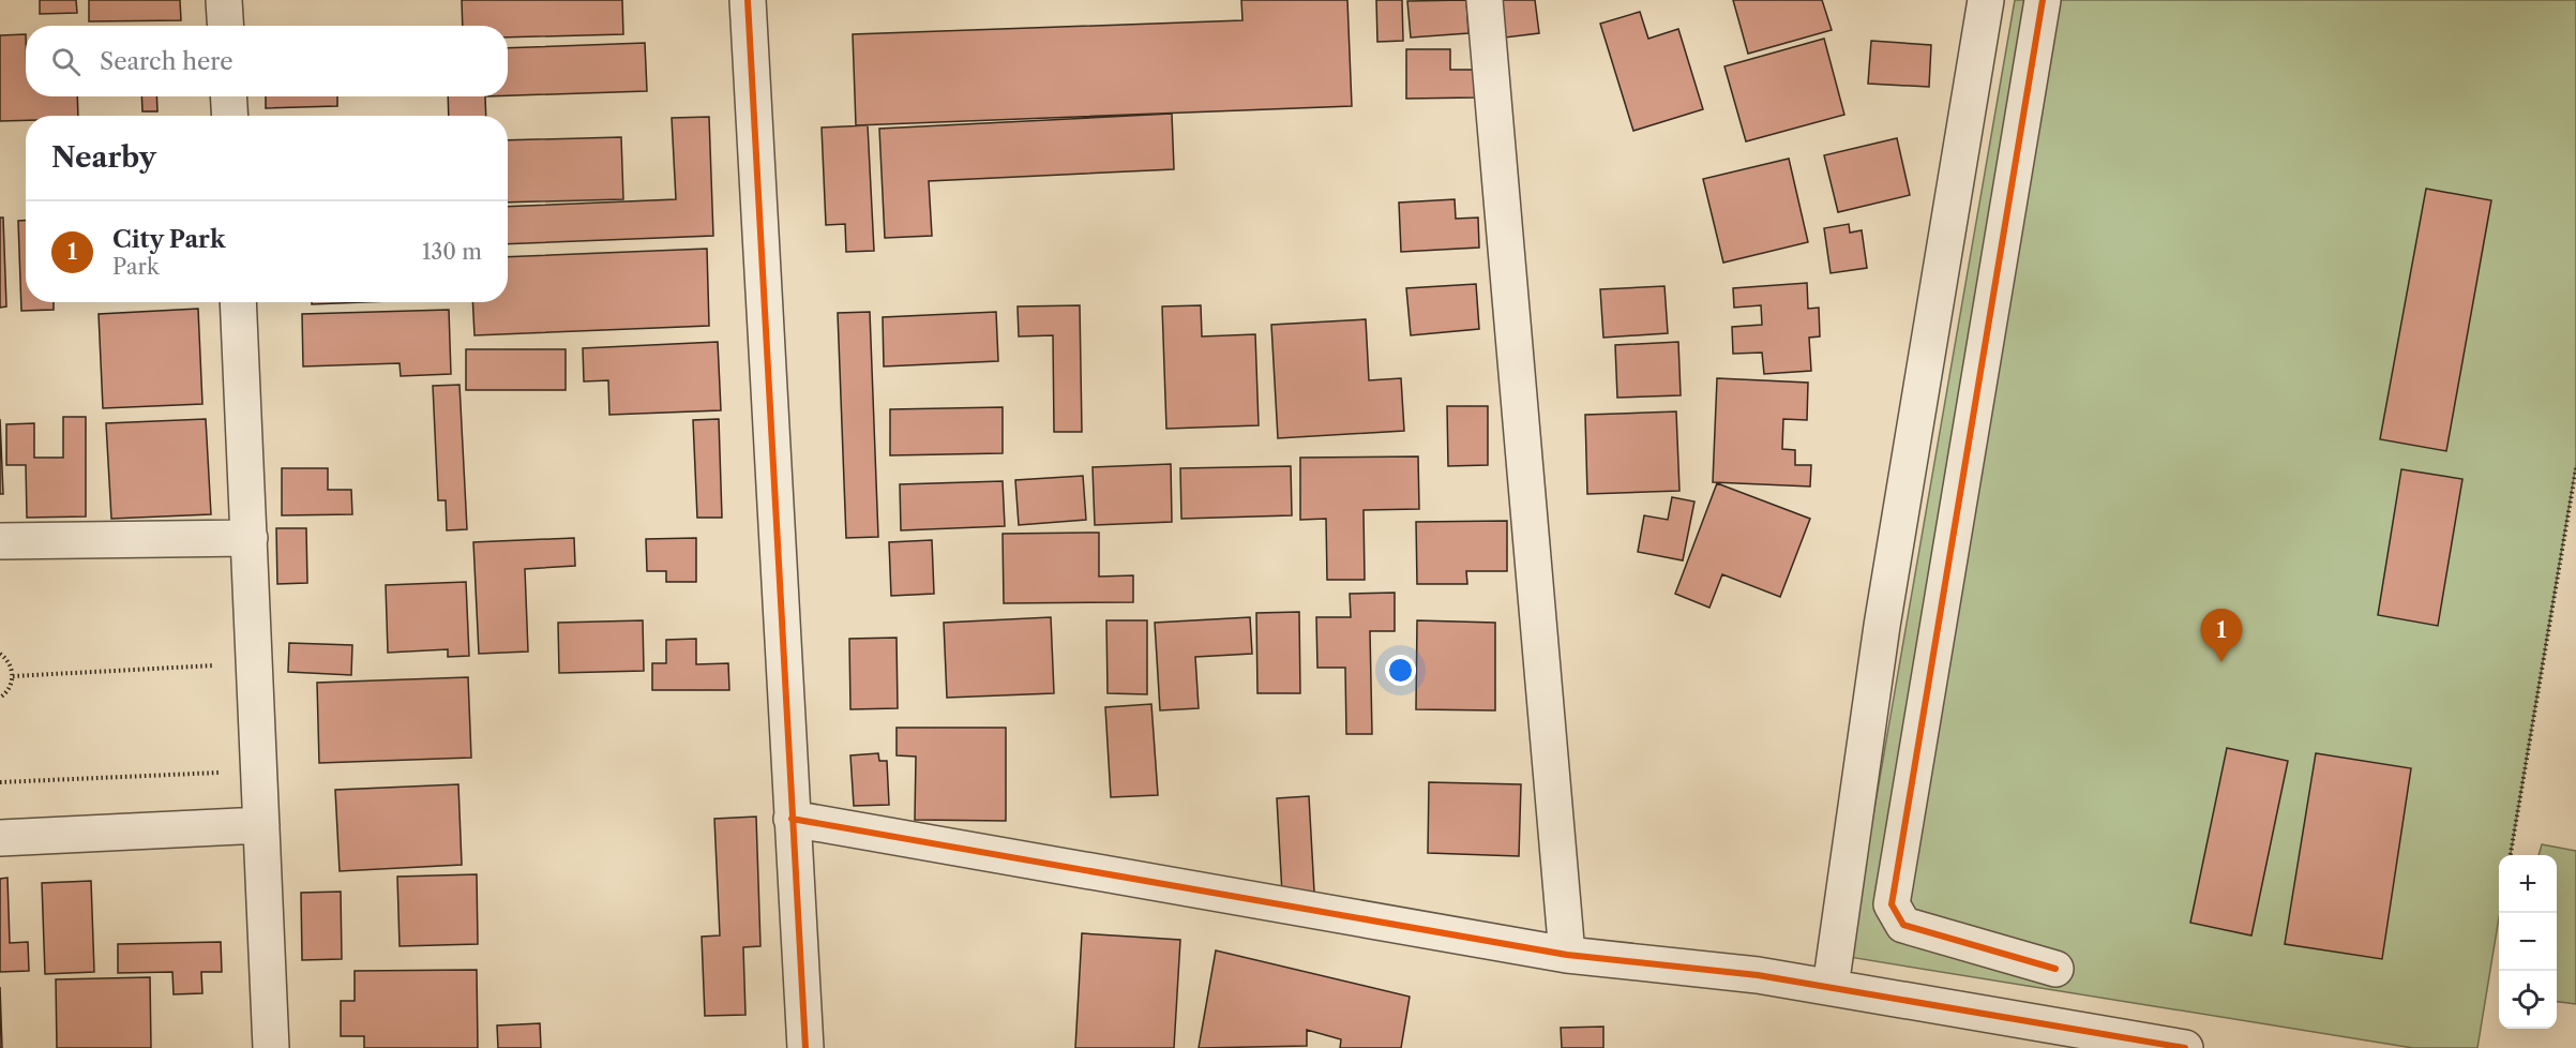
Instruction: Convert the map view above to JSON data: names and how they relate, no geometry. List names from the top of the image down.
{
  "page": {
    "search": "Search here",
    "heading": "Nearby",
    "list": [
      {
        "mark": "1",
        "name": "City Park",
        "note": "Park",
        "value": "130 m"
      }
    ],
    "pins": "1",
    "map_buttons": ["+", "−"]
  }
}
